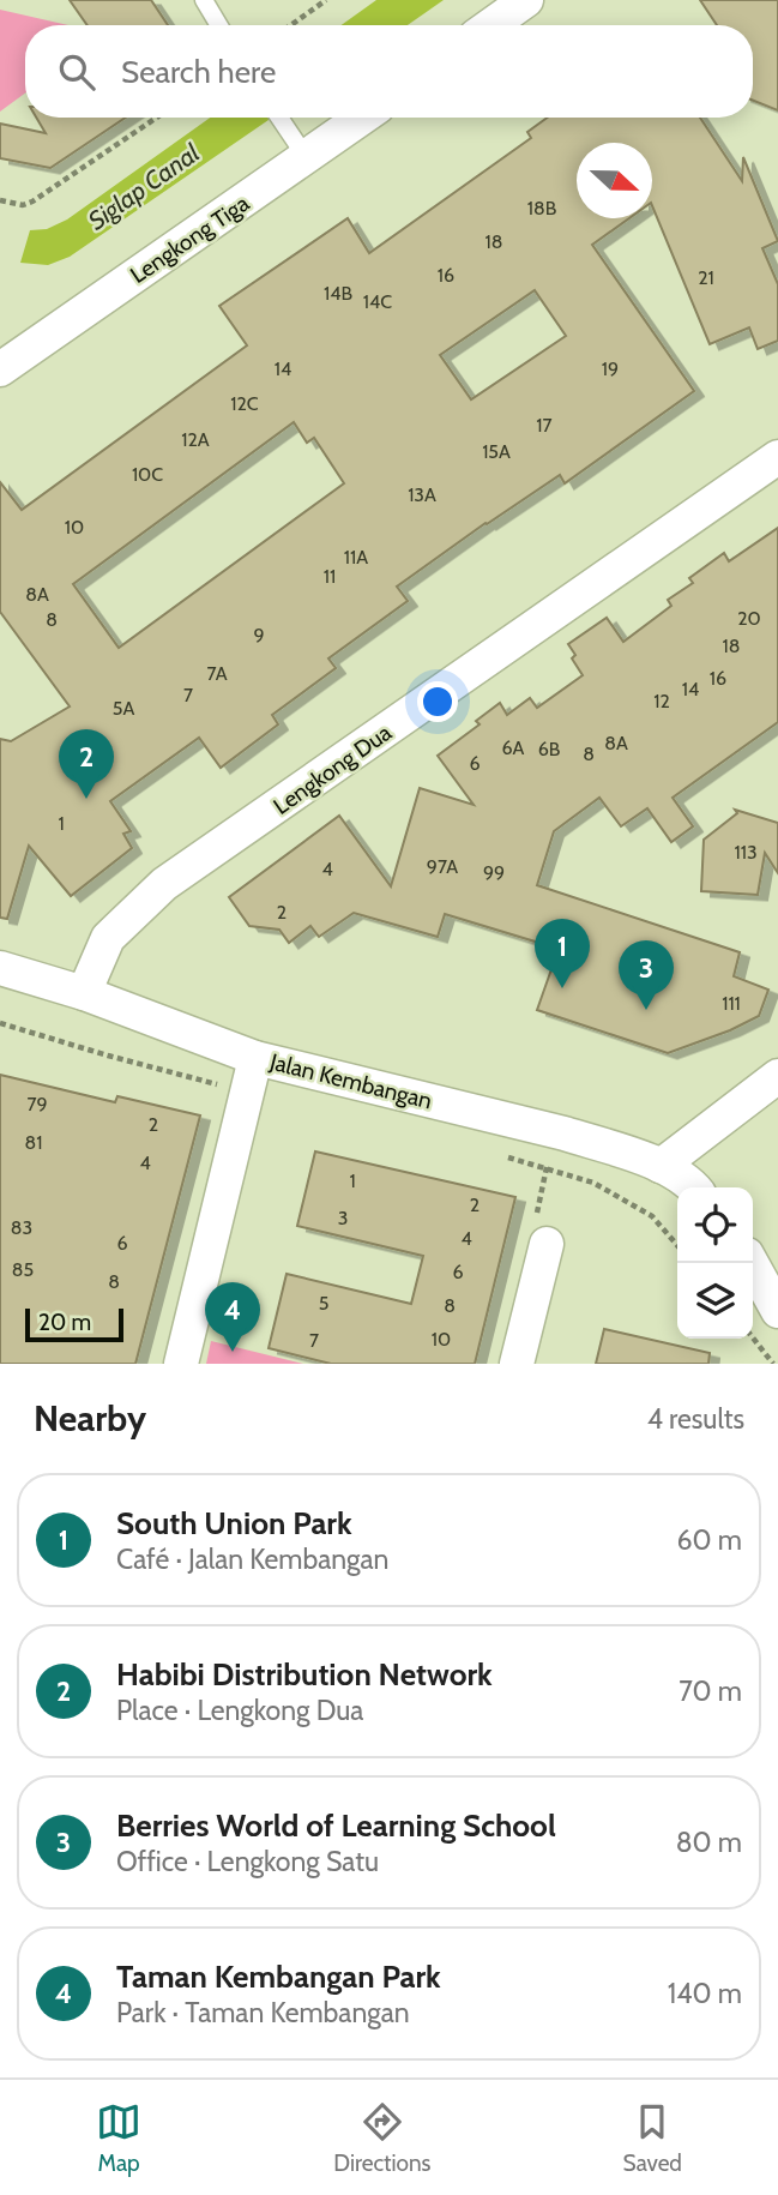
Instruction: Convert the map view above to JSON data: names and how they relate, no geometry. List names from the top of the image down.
{
  "streets": {
    "street": ["Lengkong Tiga", "Lengkong Dua", "Jalan Kembangan"]
  },
  "crossings": [
    ["Lengkong Dua", "Jalan Kembangan"]
  ],
  "water": ["Siglap Canal"],
  "house_numbers": [
    "18B",
    "18",
    "16",
    "21",
    "14B",
    "14C",
    "14",
    "19",
    "12C",
    "17",
    "12A",
    "15A",
    "10C",
    "13A",
    "10",
    "11A",
    "11",
    "8A",
    "20",
    "8",
    "9",
    "18",
    "7A",
    "16",
    "14",
    "7",
    "12",
    "5A",
    "8A",
    "6A",
    "6B",
    "8",
    "6",
    "1",
    "113",
    "97A",
    "4",
    "99",
    "2",
    "111",
    "79",
    "2",
    "81",
    "4",
    "1",
    "2",
    "3",
    "83",
    "4",
    "6",
    "85",
    "6",
    "8",
    "5",
    "8",
    "10",
    "7"
  ],
  "scale_bar": "20 m",
  "north": "right",
  "page": {
    "search": "Search here",
    "pins": [
      "2",
      "1",
      "3",
      "4"
    ],
    "scale": "20 m",
    "heading": ["Nearby", "4 results"],
    "list": [
      {
        "mark": "1",
        "name": "South Union Park",
        "note": "Café · Jalan Kembangan",
        "value": "60 m"
      },
      {
        "mark": "2",
        "name": "Habibi Distribution Network",
        "note": "Place · Lengkong Dua",
        "value": "70 m"
      },
      {
        "mark": "3",
        "name": "Berries World of Learning School",
        "note": "Office · Lengkong Satu",
        "value": "80 m"
      },
      {
        "mark": "4",
        "name": "Taman Kembangan Park",
        "note": "Park · Taman Kembangan",
        "value": "140 m"
      }
    ],
    "nav": ["Map", "Directions", "Saved"]
  }
}
